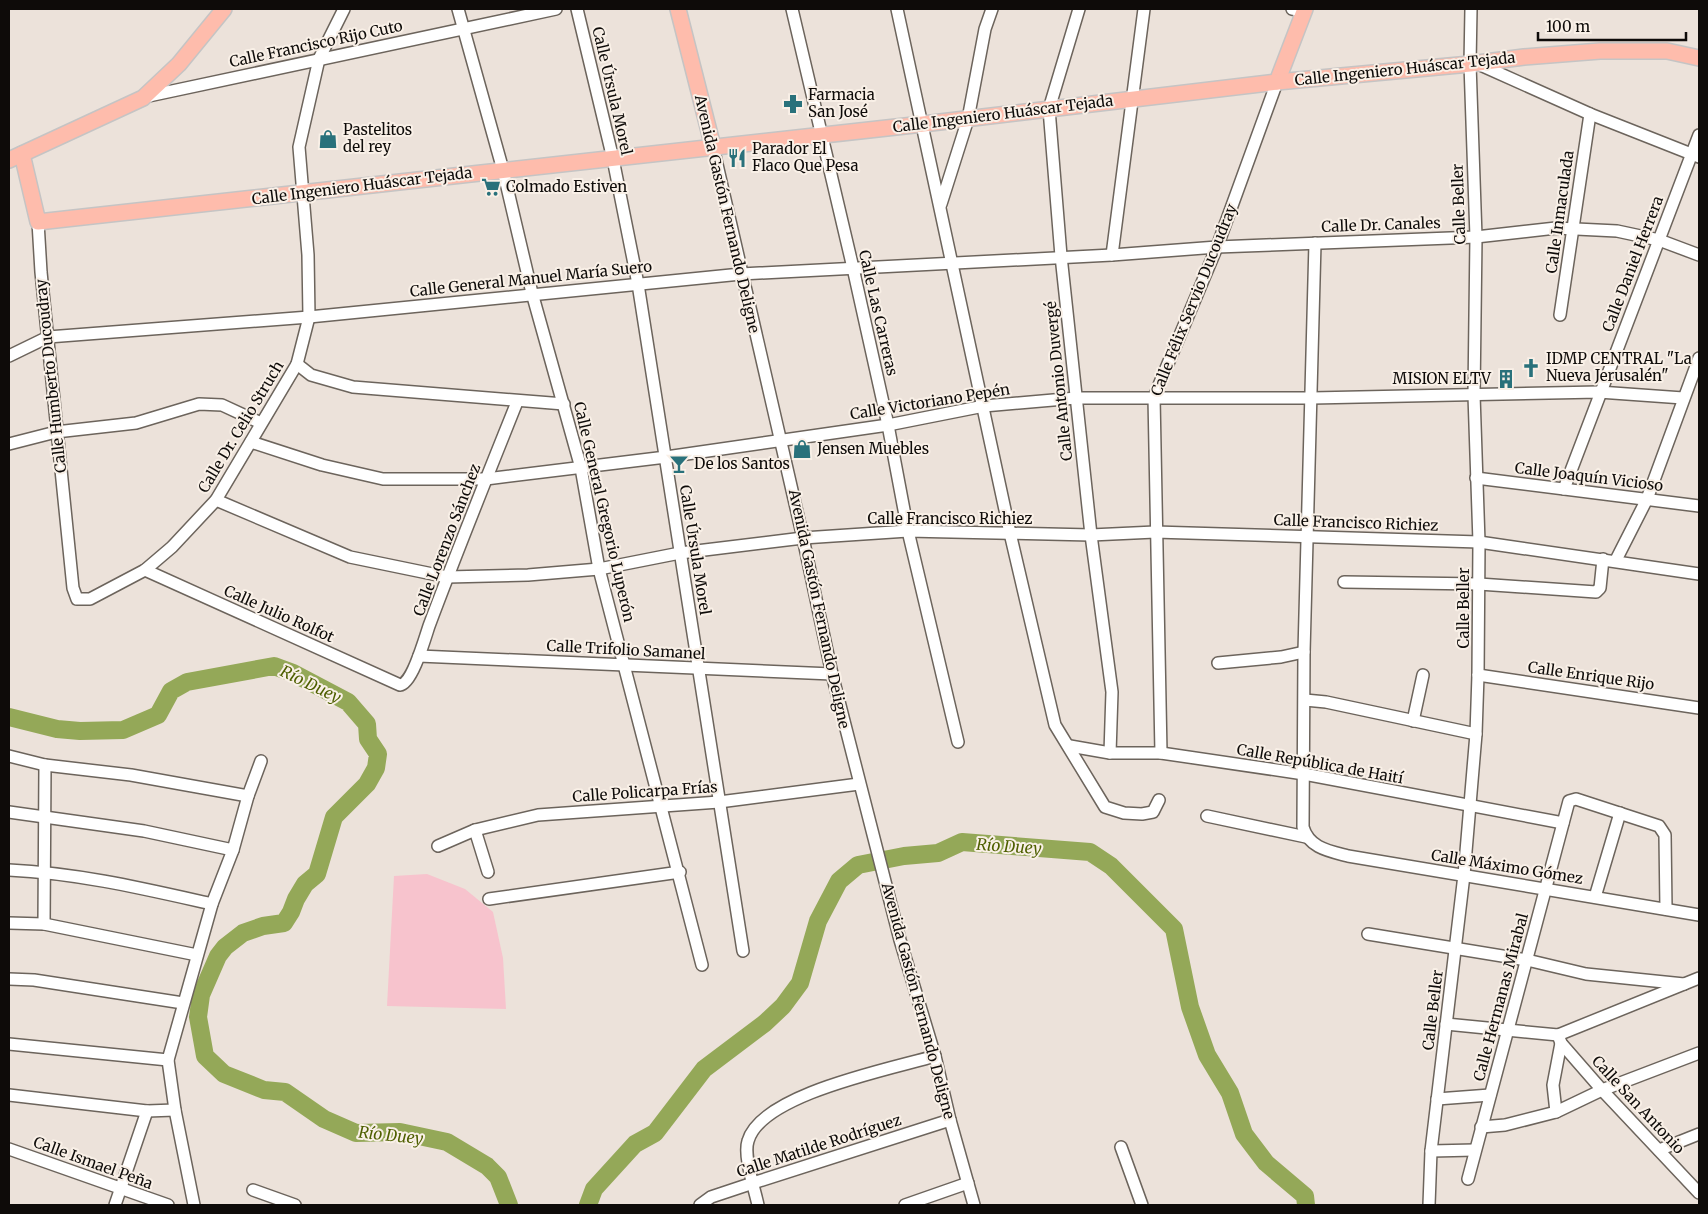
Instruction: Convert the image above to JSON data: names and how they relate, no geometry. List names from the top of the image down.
{
  "streets": {
    "main road": [
      "Calle Ingeniero Huáscar Tejada",
      "Avenida Gastón Fernando Deligne",
      "Calle Félix Servio Ducoudray",
      "Calle Humberto Ducoudray"
    ],
    "street": [
      "Calle Francisco Rijo Cuto",
      "Calle Úrsula Morel",
      "Calle Beller",
      "Calle Inmaculada",
      "Calle Dr. Canales",
      "Calle Daniel Herrera",
      "Calle General Manuel María Suero",
      "Calle Las Carreras",
      "Calle Antonio Duvergé",
      "Calle Victoriano Pepén",
      "Calle Dr. Celio Struch",
      "Calle Joaquín Vicioso",
      "Calle General Gregorio Luperón",
      "Calle Francisco Richiez",
      "Calle Lorenzo Sánchez",
      "Calle Julio Rolfot",
      "Calle Trifolio Samanel",
      "Calle Enrique Rijo",
      "Calle República de Haití",
      "Calle Policarpa Frías",
      "Calle Máximo Gómez",
      "Calle Hermanas Mirabal",
      "Calle San Antonio",
      "Calle Matilde Rodríguez",
      "Calle Ismael Peña"
    ]
  },
  "crossings": [
    ["Calle Francisco Rijo Cuto", "Calle Dr. Celio Struch"],
    ["Calle Francisco Rijo Cuto", "Calle General Gregorio Luperón"],
    ["Calle Ingeniero Huáscar Tejada", "Calle Úrsula Morel"],
    ["Calle Ingeniero Huáscar Tejada", "Calle Beller"],
    ["Calle Ingeniero Huáscar Tejada", "Avenida Gastón Fernando Deligne"],
    ["Calle Ingeniero Huáscar Tejada", "Calle Félix Servio Ducoudray"],
    ["Calle Ingeniero Huáscar Tejada", "Calle Las Carreras"],
    ["Calle Ingeniero Huáscar Tejada", "Calle Humberto Ducoudray"],
    ["Calle Ingeniero Huáscar Tejada", "Calle Antonio Duvergé"],
    ["Calle Ingeniero Huáscar Tejada", "Calle Dr. Celio Struch"],
    ["Calle Ingeniero Huáscar Tejada", "Calle General Gregorio Luperón"],
    ["Calle Úrsula Morel", "Calle General Manuel María Suero"],
    ["Calle Úrsula Morel", "Calle Victoriano Pepén"],
    ["Calle Úrsula Morel", "Calle Francisco Richiez"],
    ["Calle Úrsula Morel", "Calle Trifolio Samanel"],
    ["Calle Úrsula Morel", "Calle Policarpa Frías"],
    ["Calle Beller", "Calle Dr. Canales"],
    ["Calle Beller", "Calle Victoriano Pepén"],
    ["Calle Beller", "Calle Joaquín Vicioso"],
    ["Calle Beller", "Calle Francisco Richiez"],
    ["Calle Beller", "Calle Enrique Rijo"],
    ["Calle Beller", "Calle República de Haití"],
    ["Calle Beller", "Calle Máximo Gómez"],
    ["Calle Inmaculada", "Calle Dr. Canales"],
    ["Avenida Gastón Fernando Deligne", "Calle General Manuel María Suero"],
    ["Avenida Gastón Fernando Deligne", "Calle Victoriano Pepén"],
    ["Avenida Gastón Fernando Deligne", "Calle Francisco Richiez"],
    ["Avenida Gastón Fernando Deligne", "Calle Trifolio Samanel"],
    ["Avenida Gastón Fernando Deligne", "Calle Policarpa Frías"],
    ["Avenida Gastón Fernando Deligne", "Calle Matilde Rodríguez"],
    ["Calle Dr. Canales", "Calle Daniel Herrera"],
    ["Calle Dr. Canales", "Calle General Manuel María Suero"],
    ["Calle Dr. Canales", "Calle Félix Servio Ducoudray"],
    ["Calle Dr. Canales", "Calle Antonio Duvergé"],
    ["Calle Daniel Herrera", "Calle Victoriano Pepén"],
    ["Calle Daniel Herrera", "Calle Joaquín Vicioso"],
    ["Calle General Manuel María Suero", "Calle Las Carreras"],
    ["Calle General Manuel María Suero", "Calle Humberto Ducoudray"],
    ["Calle General Manuel María Suero", "Calle Antonio Duvergé"],
    ["Calle General Manuel María Suero", "Calle Dr. Celio Struch"],
    ["Calle General Manuel María Suero", "Calle General Gregorio Luperón"],
    ["Calle Félix Servio Ducoudray", "Calle Victoriano Pepén"],
    ["Calle Félix Servio Ducoudray", "Calle Francisco Richiez"],
    ["Calle Félix Servio Ducoudray", "Calle República de Haití"],
    ["Calle Las Carreras", "Calle Victoriano Pepén"],
    ["Calle Las Carreras", "Calle Francisco Richiez"],
    ["Calle Humberto Ducoudray", "Calle Dr. Celio Struch"],
    ["Calle Antonio Duvergé", "Calle Victoriano Pepén"],
    ["Calle Antonio Duvergé", "Calle Francisco Richiez"],
    ["Calle Antonio Duvergé", "Calle República de Haití"],
    ["Calle Victoriano Pepén", "Calle Dr. Celio Struch"],
    ["Calle Victoriano Pepén", "Calle General Gregorio Luperón"],
    ["Calle Victoriano Pepén", "Calle Lorenzo Sánchez"],
    ["Calle Dr. Celio Struch", "Calle Francisco Richiez"],
    ["Calle Dr. Celio Struch", "Calle Julio Rolfot"],
    ["Calle General Gregorio Luperón", "Calle Francisco Richiez"],
    ["Calle General Gregorio Luperón", "Calle Trifolio Samanel"],
    ["Calle General Gregorio Luperón", "Calle Policarpa Frías"],
    ["Calle Francisco Richiez", "Calle Lorenzo Sánchez"],
    ["Calle Lorenzo Sánchez", "Calle Julio Rolfot"],
    ["Calle Lorenzo Sánchez", "Calle Trifolio Samanel"],
    ["Calle República de Haití", "Calle Hermanas Mirabal"],
    ["Calle Máximo Gómez", "Calle Hermanas Mirabal"]
  ],
  "water": ["Río Duey"],
  "places": {
    "pharmacy": ["Farmacia San José"],
    "shop": ["Pastelitos del rey", "Jensen Muebles"],
    "restaurant": ["Parador El Flaco Que Pesa"],
    "supermarket": ["Colmado Estiven"],
    "church": ["IDMP CENTRAL \"La Nueva Jerusalén\""],
    "building": ["MISION ELTV"],
    "bar": ["De los Santos"]
  },
  "scale_bar": "100 m"
}
